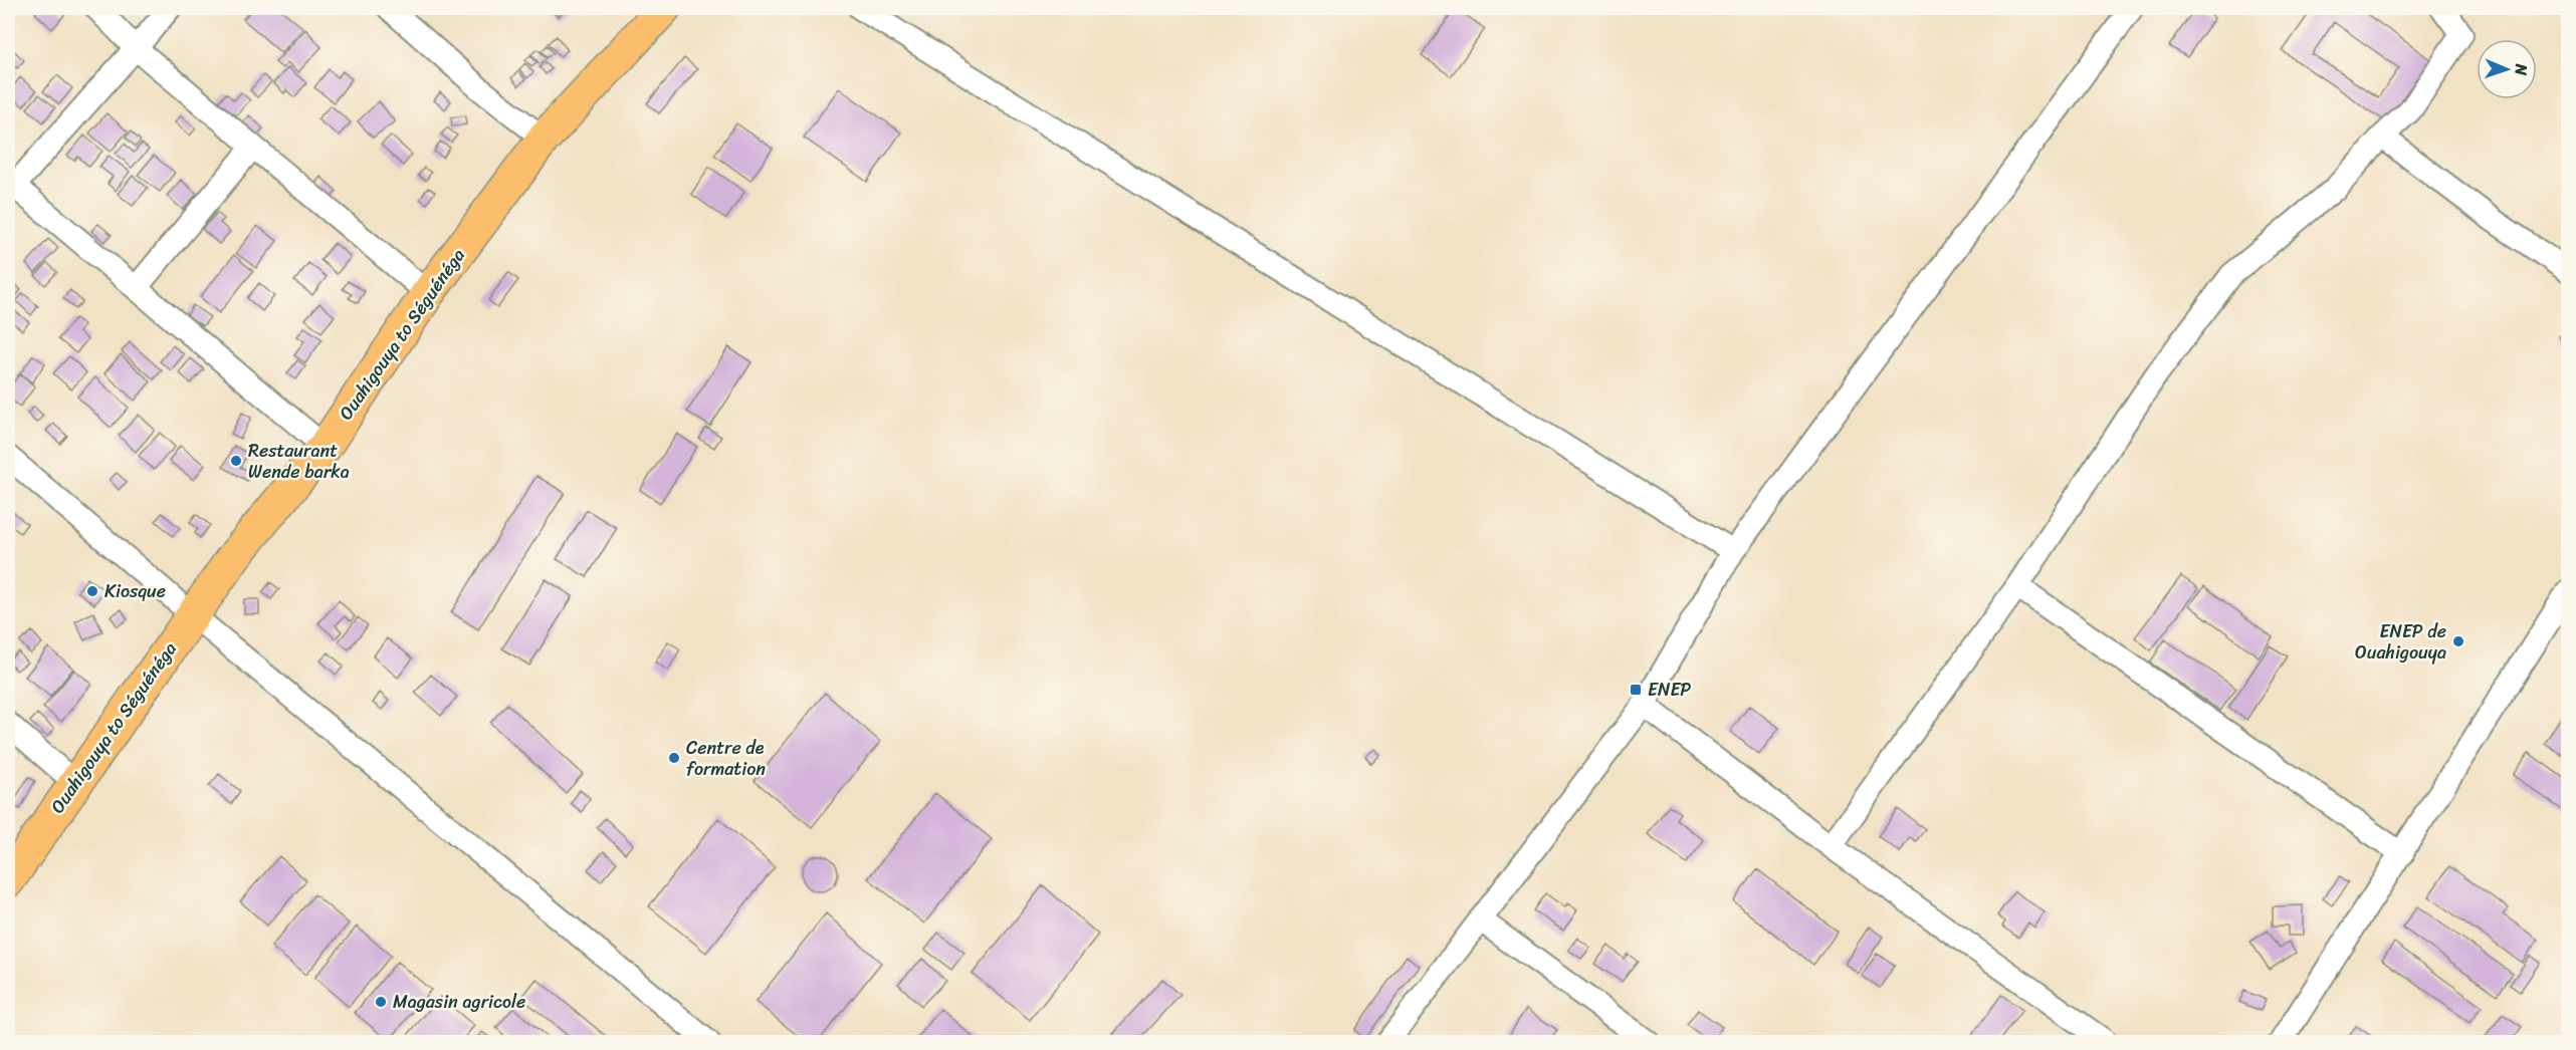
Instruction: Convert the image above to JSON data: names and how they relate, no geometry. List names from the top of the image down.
{
  "streets": {
    "main road": ["Ouahigouya to Séguénéga"]
  },
  "places": {
    "other": [
      "Restaurant Wende barka",
      "Kiosque",
      "ENEP de Ouahigouya",
      "Centre de formation",
      "Magasin agricole"
    ],
    "transit": ["ENEP"]
  },
  "north": "right"
}
